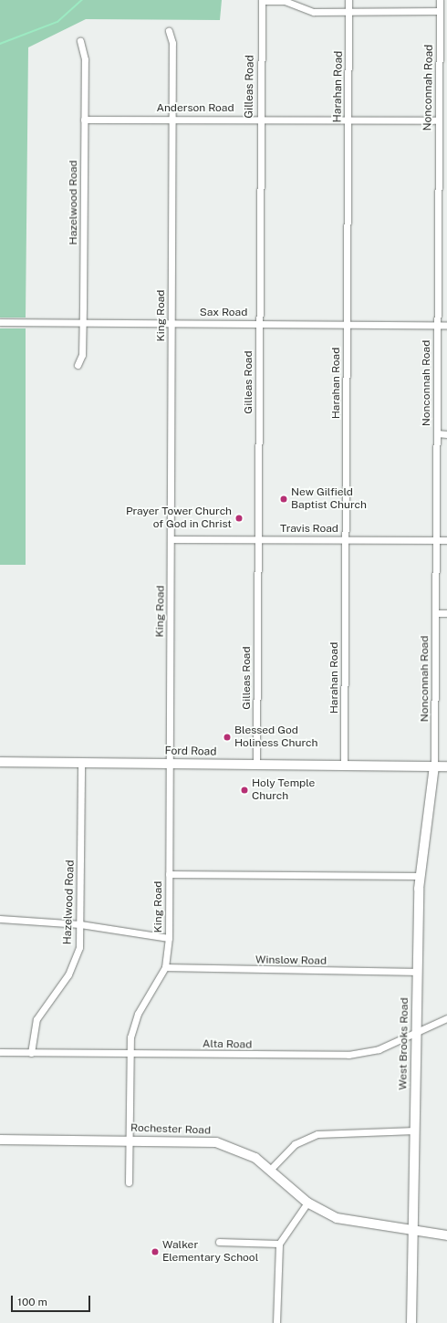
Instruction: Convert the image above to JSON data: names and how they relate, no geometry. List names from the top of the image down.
{
  "streets": {
    "street": [
      "Gilleas Road",
      "Harahan Road",
      "Nonconnah Road",
      "Anderson Road",
      "Hazelwood Road",
      "Sax Road",
      "King Road",
      "Travis Road",
      "Ford Road",
      "Winslow Road",
      "West Brooks Road",
      "Alta Road",
      "Rochester Road"
    ]
  },
  "crossings": [
    ["Gilleas Road", "Anderson Road"],
    ["Gilleas Road", "Sax Road"],
    ["Gilleas Road", "Travis Road"],
    ["Gilleas Road", "Ford Road"],
    ["Harahan Road", "Anderson Road"],
    ["Harahan Road", "Sax Road"],
    ["Harahan Road", "Travis Road"],
    ["Harahan Road", "Ford Road"],
    ["Nonconnah Road", "Anderson Road"],
    ["Nonconnah Road", "Sax Road"],
    ["Nonconnah Road", "Travis Road"],
    ["Nonconnah Road", "Ford Road"],
    ["Nonconnah Road", "West Brooks Road"],
    ["Anderson Road", "Hazelwood Road"],
    ["Anderson Road", "King Road"],
    ["Hazelwood Road", "Sax Road"],
    ["Hazelwood Road", "Ford Road"],
    ["Hazelwood Road", "Alta Road"],
    ["Sax Road", "King Road"],
    ["King Road", "Travis Road"],
    ["King Road", "Ford Road"],
    ["King Road", "Winslow Road"],
    ["King Road", "Alta Road"],
    ["King Road", "Rochester Road"],
    ["Ford Road", "West Brooks Road"],
    ["Winslow Road", "West Brooks Road"],
    ["West Brooks Road", "Alta Road"],
    ["West Brooks Road", "Rochester Road"]
  ],
  "places": [
    "New Gilfield Baptist Church",
    "Prayer Tower Church of God in Christ",
    "Blessed God Holiness Church",
    "Holy Temple Church",
    "Walker Elementary School"
  ],
  "scale_bar": "100 m"
}
